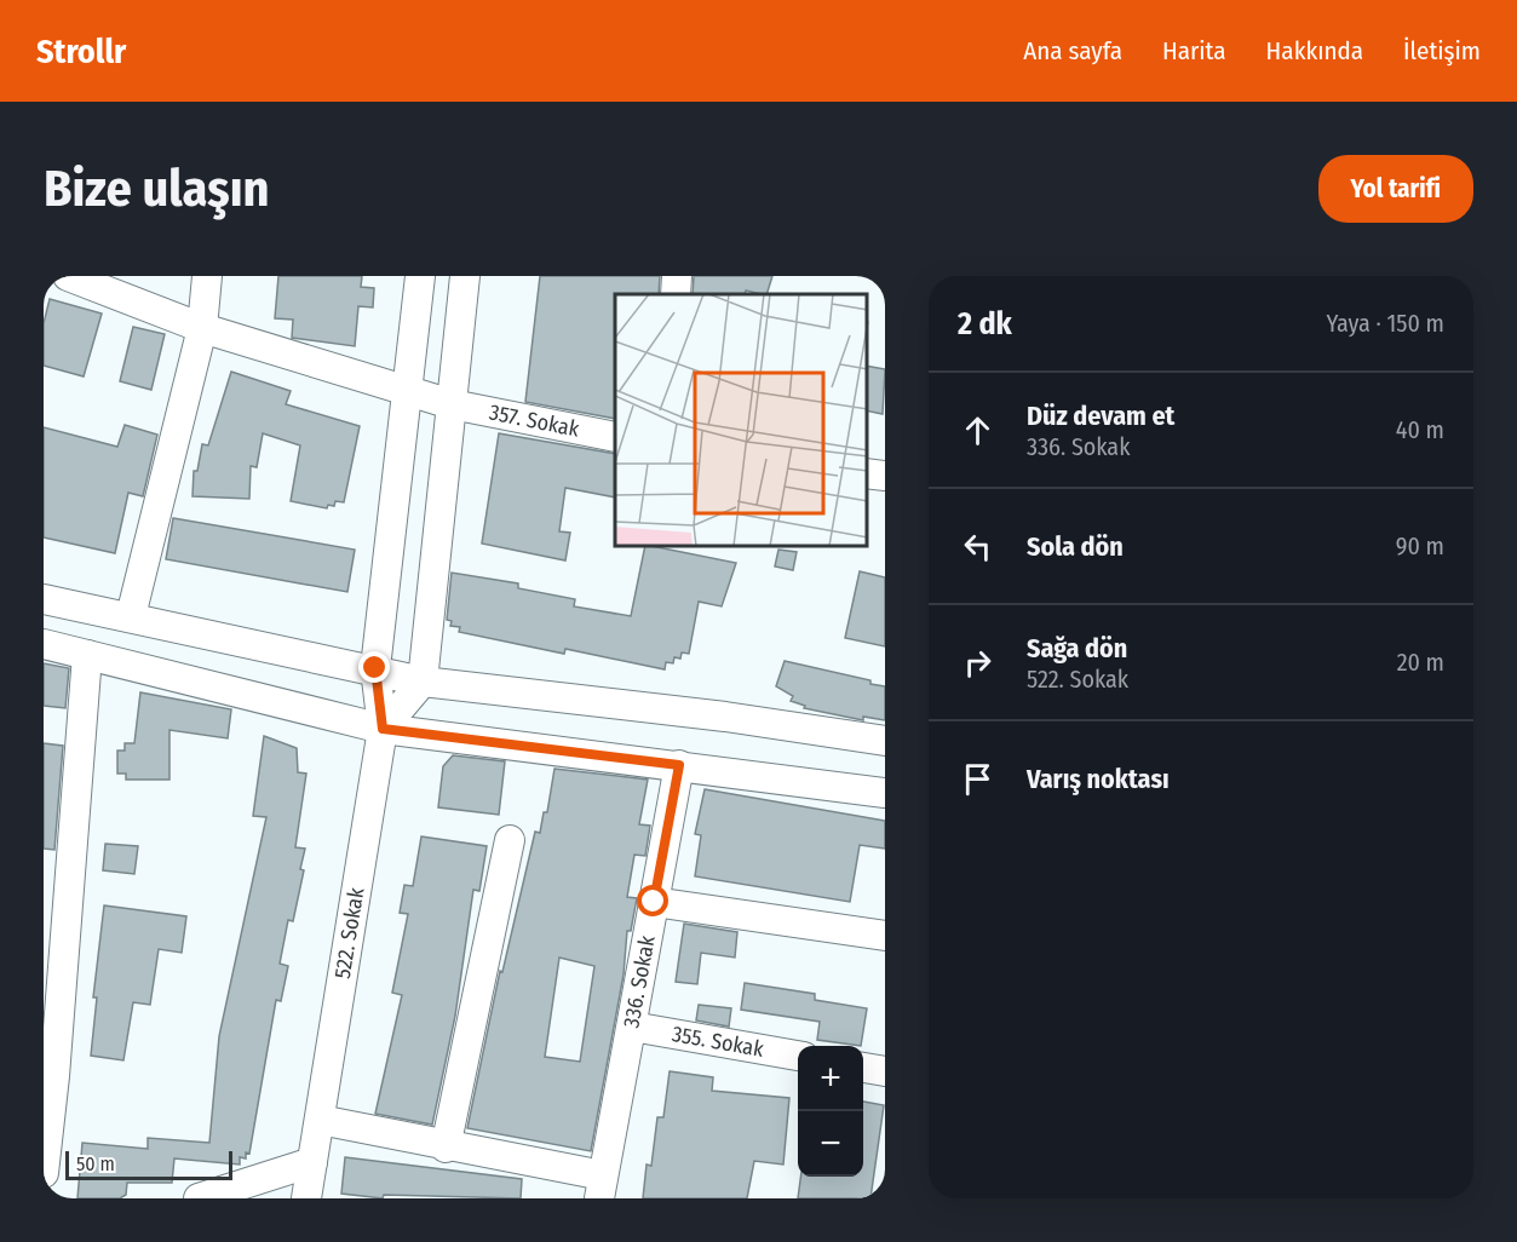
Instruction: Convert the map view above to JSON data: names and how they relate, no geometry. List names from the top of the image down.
{
  "streets": {
    "street": [
      "357. Sokak",
      "522. Sokak",
      "336. Sokak",
      "355. Sokak"
    ]
  },
  "crossings": [
    ["357. Sokak", "522. Sokak"],
    ["336. Sokak", "355. Sokak"]
  ],
  "scale_bar": "50 m",
  "page": {
    "header": "Strollr",
    "nav": [
      "Ana sayfa",
      "Harita",
      "Hakkında",
      "İletişim"
    ],
    "buttons": "Yol tarifi",
    "title": "Bize ulaşın",
    "heading": ["2 dk", "Yaya · 150 m"],
    "list": [
      ["Düz devam et", "336. Sokak", "40 m"],
      ["Sola dön", "90 m"],
      ["Sağa dön", "522. Sokak", "20 m"],
      "Varış noktası"
    ],
    "map_buttons": ["+", "−"],
    "scale": "50 m"
  }
}
